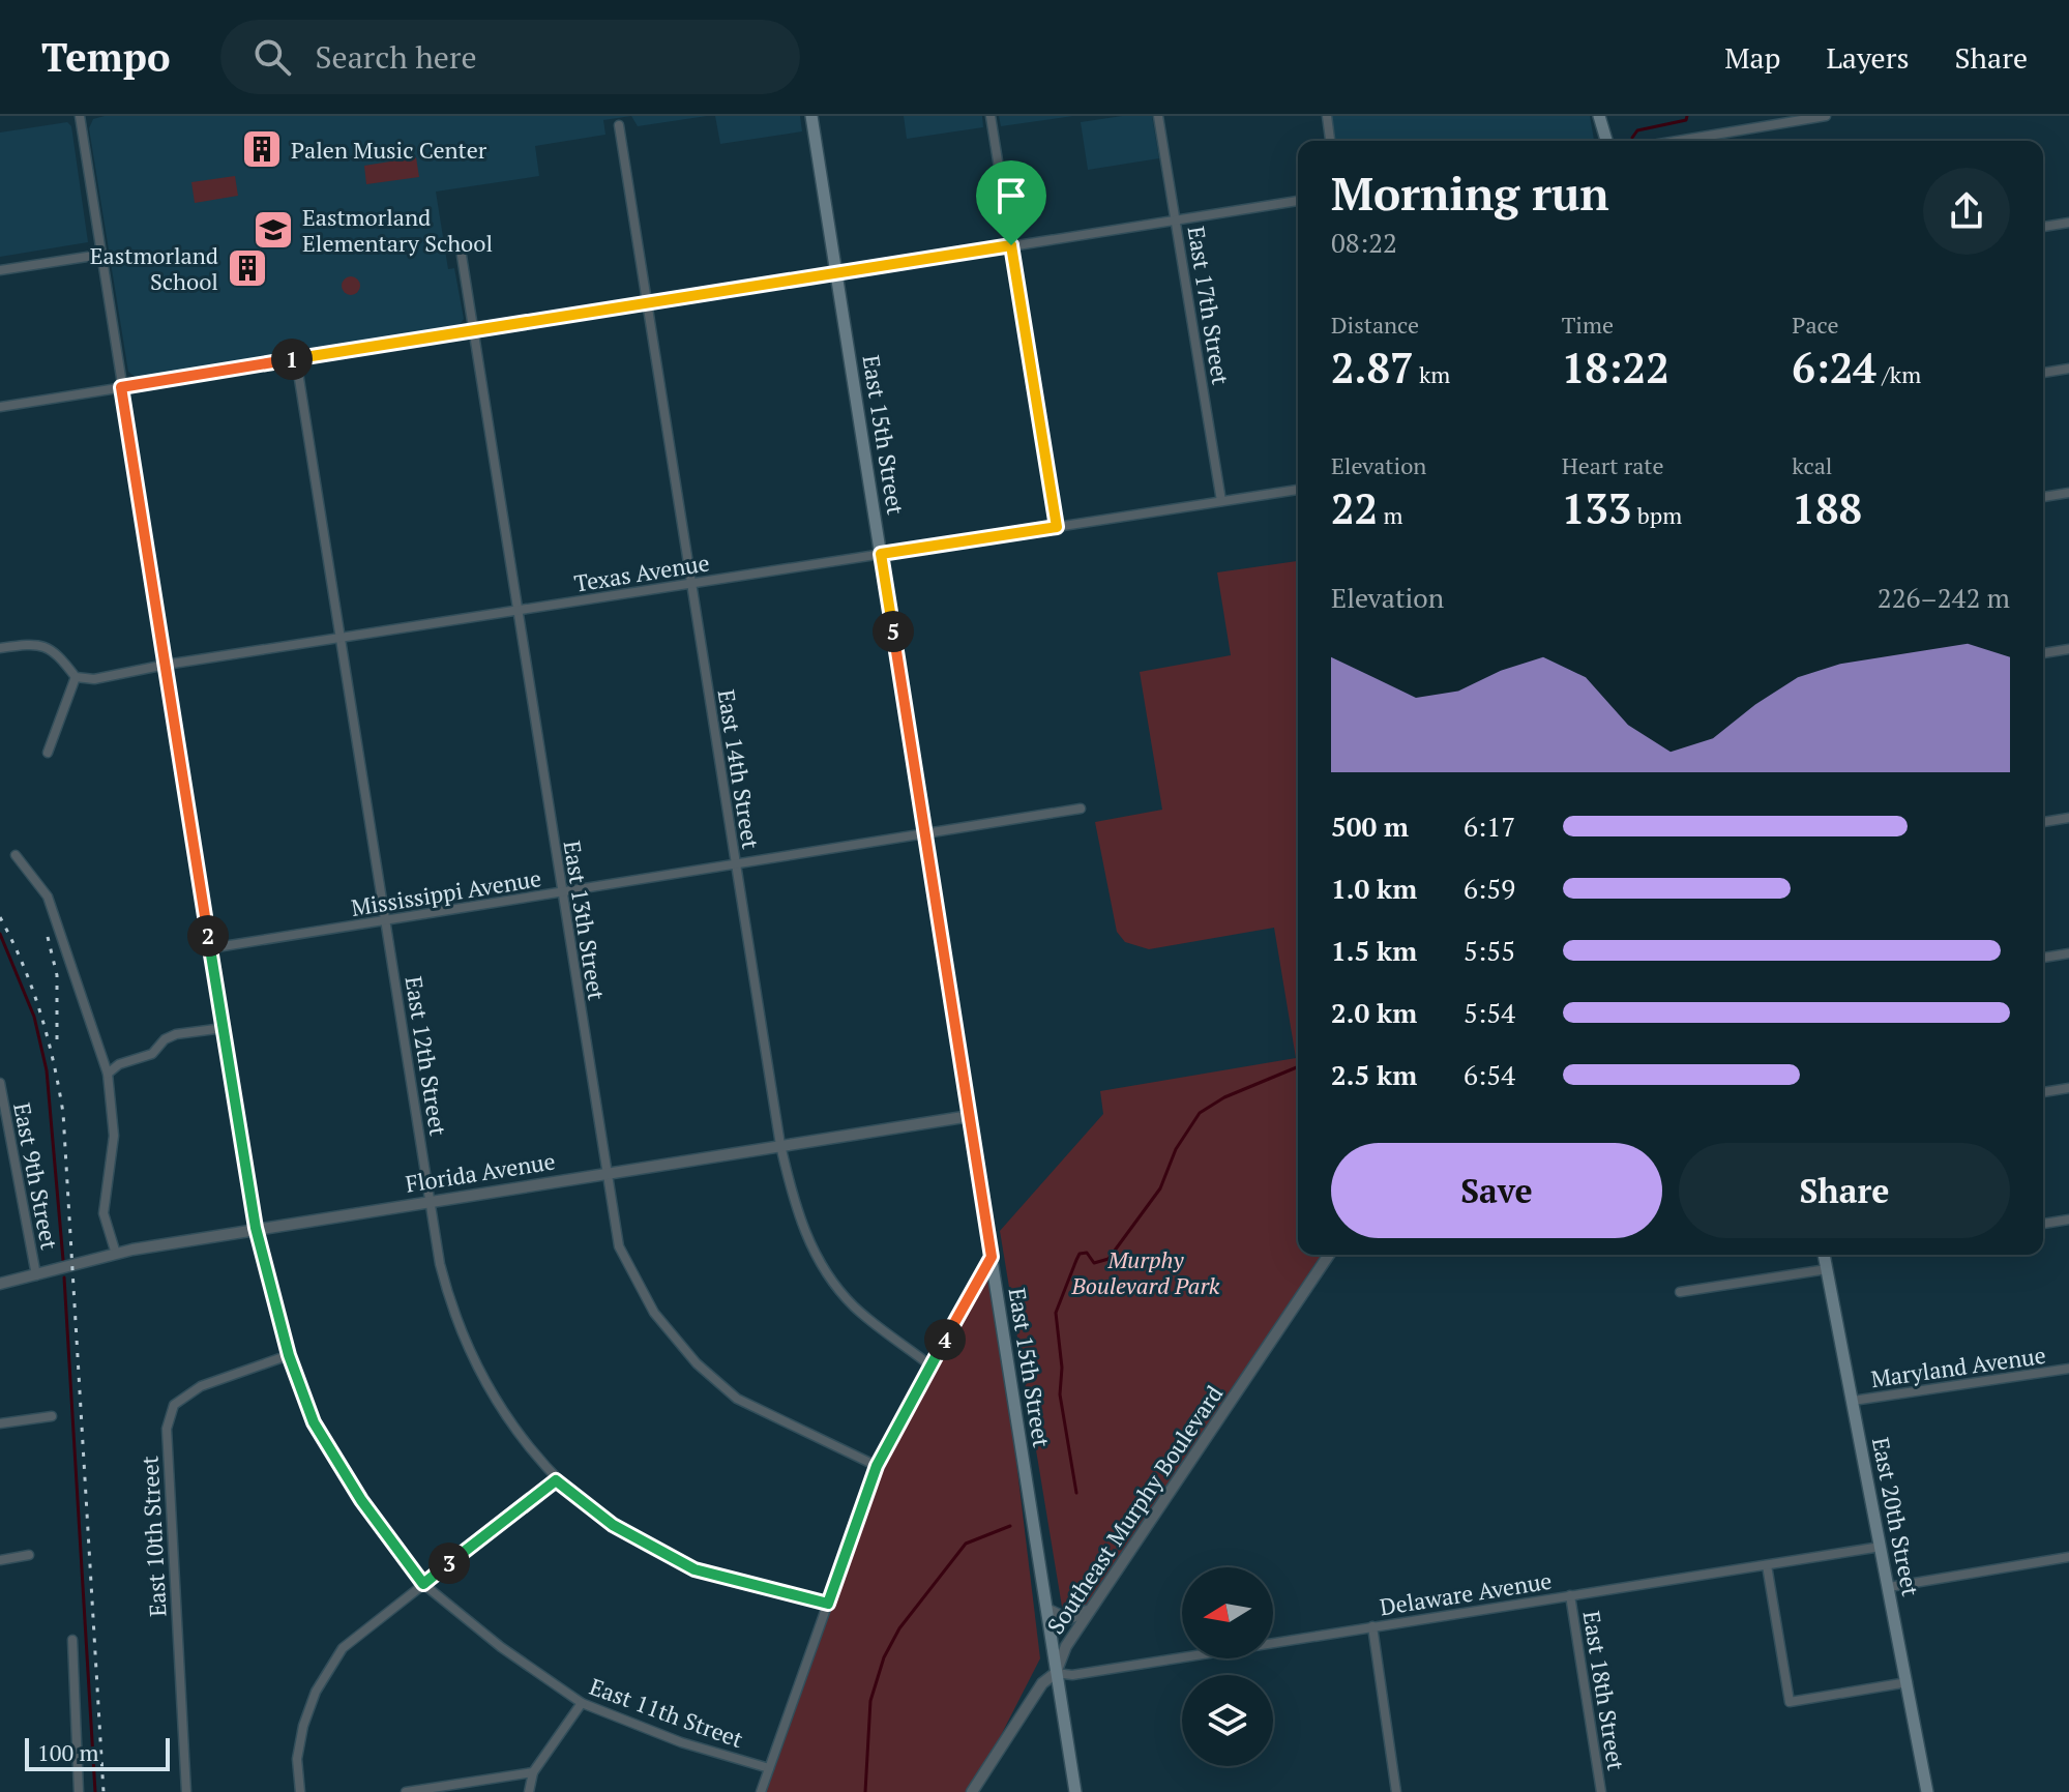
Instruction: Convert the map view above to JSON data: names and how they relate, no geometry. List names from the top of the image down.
{
  "streets": {
    "main road": ["East 15th Street", "East 20th Street"],
    "street": [
      "East 17th Street",
      "Texas Avenue",
      "East 14th Street",
      "Mississippi Avenue",
      "East 13th Street",
      "East 12th Street",
      "Florida Avenue",
      "East 9th Street",
      "Maryland Avenue",
      "Southeast Murphy Boulevard",
      "East 10th Street",
      "Delaware Avenue",
      "East 18th Street",
      "East 11th Street"
    ]
  },
  "crossings": [
    ["East 17th Street", "Texas Avenue"],
    ["East 15th Street", "Texas Avenue"],
    ["East 15th Street", "Mississippi Avenue"],
    ["East 15th Street", "Florida Avenue"],
    ["East 15th Street", "Southeast Murphy Boulevard"],
    ["East 15th Street", "Delaware Avenue"],
    ["Texas Avenue", "East 14th Street"],
    ["Texas Avenue", "East 13th Street"],
    ["Texas Avenue", "East 12th Street"],
    ["Texas Avenue", "East 11th Street"],
    ["East 14th Street", "Mississippi Avenue"],
    ["East 14th Street", "Florida Avenue"],
    ["Mississippi Avenue", "East 13th Street"],
    ["Mississippi Avenue", "East 12th Street"],
    ["Mississippi Avenue", "East 11th Street"],
    ["East 13th Street", "Florida Avenue"],
    ["East 12th Street", "Florida Avenue"],
    ["Florida Avenue", "East 9th Street"],
    ["Florida Avenue", "East 11th Street"],
    ["Maryland Avenue", "East 20th Street"],
    ["Southeast Murphy Boulevard", "Delaware Avenue"],
    ["East 20th Street", "Delaware Avenue"],
    ["East 10th Street", "East 11th Street"],
    ["Delaware Avenue", "East 18th Street"]
  ],
  "parks": ["Murphy Boulevard Park"],
  "places": {
    "building": ["Palen Music Center", "Eastmorland School"],
    "school or university": ["Eastmorland Elementary School"]
  },
  "scale_bar": "100 m",
  "north": "left",
  "page": {
    "header": "Tempo",
    "search": "Search here",
    "nav": ["Map", "Layers", "Share"],
    "heading": ["Morning run", "08:22"],
    "stats": [
      ["Distance", "2.87 km"],
      ["Time", "18:22"],
      ["Pace", "6:24 /km"],
      ["Elevation", "22 m"],
      ["Heart rate", "133 bpm"],
      ["kcal", "188"]
    ],
    "pins": [
      "1",
      "5",
      "2",
      "4",
      "3"
    ],
    "chart": ["Elevation", "226–242 m"],
    "list": [
      {
        "name": "500 m",
        "note": "6:17"
      },
      {
        "name": "1.0 km",
        "note": "6:59"
      },
      {
        "name": "1.5 km",
        "note": "5:55"
      },
      {
        "name": "2.0 km",
        "note": "5:54"
      },
      {
        "name": "2.5 km",
        "note": "6:54"
      }
    ],
    "buttons": ["Save", "Share"],
    "scale": "100 m"
  }
}
